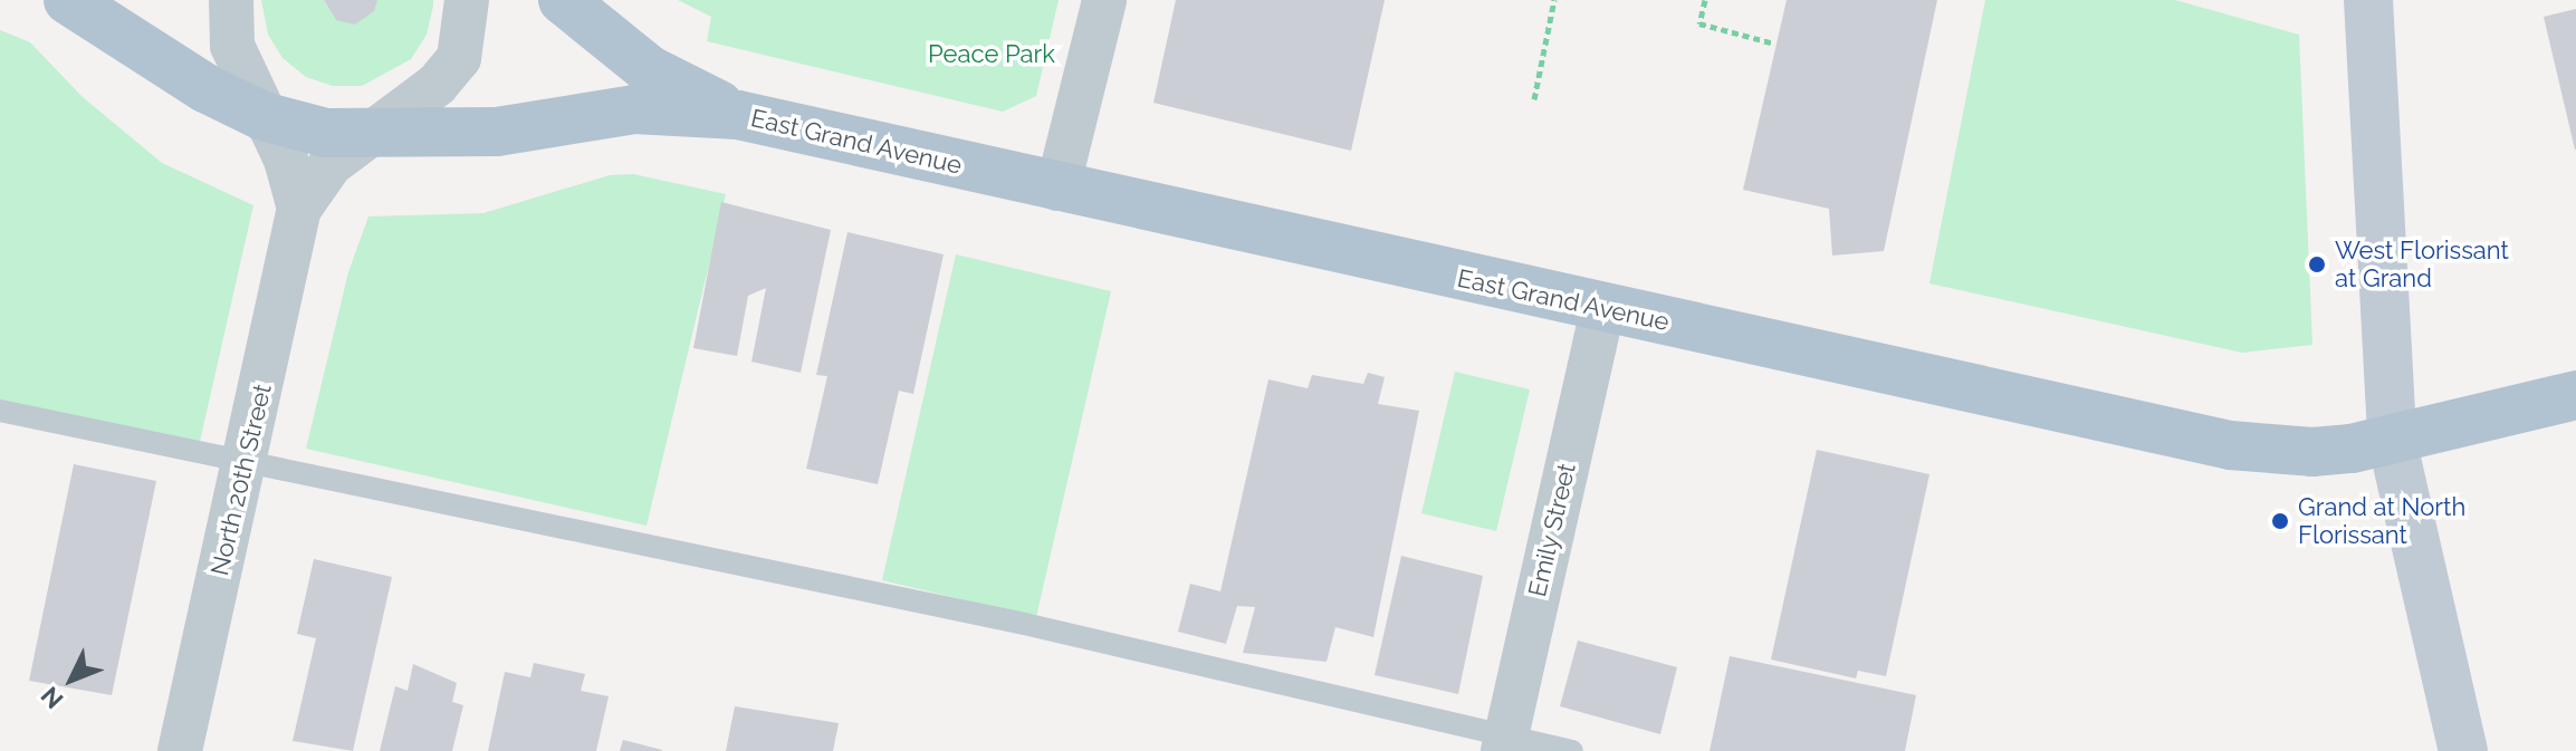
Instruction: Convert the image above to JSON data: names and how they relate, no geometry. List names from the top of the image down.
{
  "streets": {
    "main road": ["East Grand Avenue"],
    "street": ["North 20th Street", "Emily Street"]
  },
  "crossings": [
    ["East Grand Avenue", "North 20th Street"],
    ["East Grand Avenue", "Emily Street"]
  ],
  "parks": ["Peace Park"],
  "places": ["West Florissant at Grand", "Grand at North Florissant"],
  "north": "bottom left"
}
